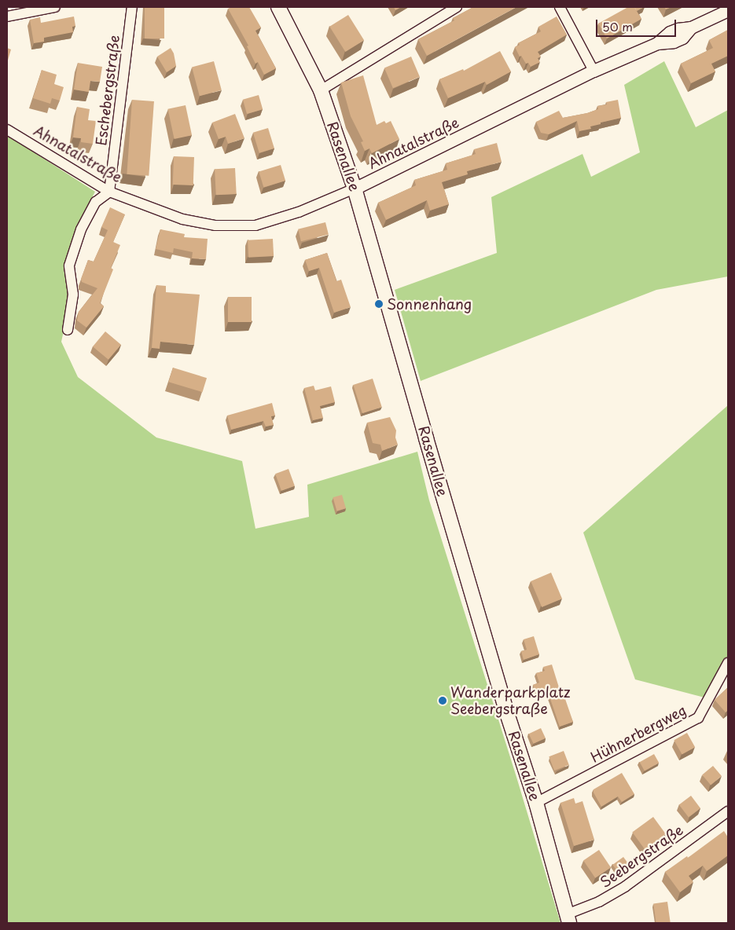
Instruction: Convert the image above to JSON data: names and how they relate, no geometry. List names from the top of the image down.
{
  "streets": {
    "main road": ["Rasenallee"],
    "street": [
      "Eschebergstraße",
      "Ahnatalstraße",
      "Hühnerbergweg",
      "Seebergstraße"
    ]
  },
  "crossings": [
    ["Eschebergstraße", "Ahnatalstraße"],
    ["Ahnatalstraße", "Rasenallee"],
    ["Rasenallee", "Hühnerbergweg"],
    ["Rasenallee", "Seebergstraße"]
  ],
  "places": ["Sonnenhang", "Wanderparkplatz Seebergstraße"],
  "scale_bar": "50 m"
}
